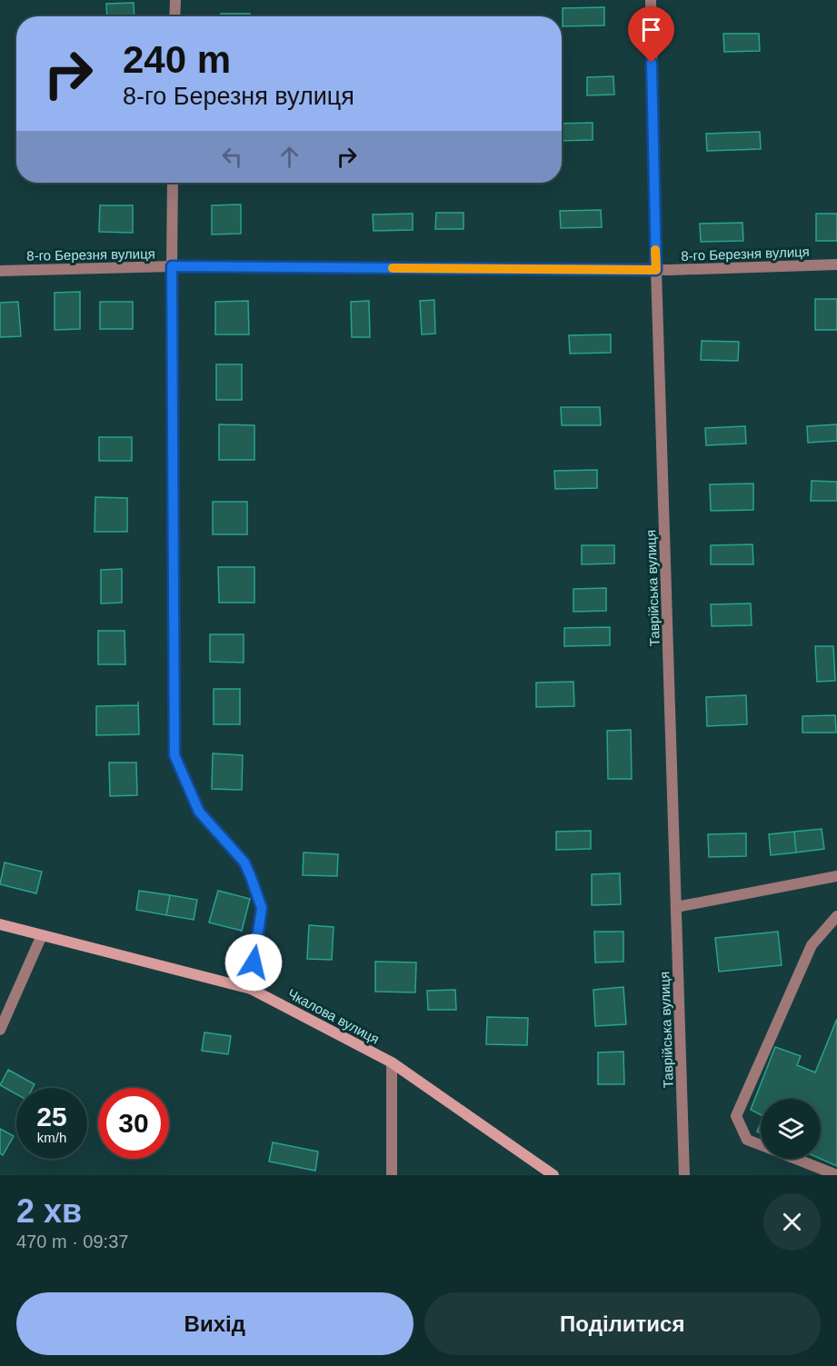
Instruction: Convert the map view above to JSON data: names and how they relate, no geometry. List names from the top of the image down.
{
  "streets": {
    "main road": ["Чкалова вулиця"],
    "street": ["8-го Березня вулиця", "Таврійська вулиця"]
  },
  "crossings": [
    ["8-го Березня вулиця", "Таврійська вулиця"]
  ],
  "page": {
    "turn": ["240 m", "8-го Березня вулиця"],
    "speed": "25 km/h",
    "limit": "30",
    "heading": ["2 хв", "470 m · 09:37"],
    "buttons": ["Вихід", "Поділитися"]
  }
}
